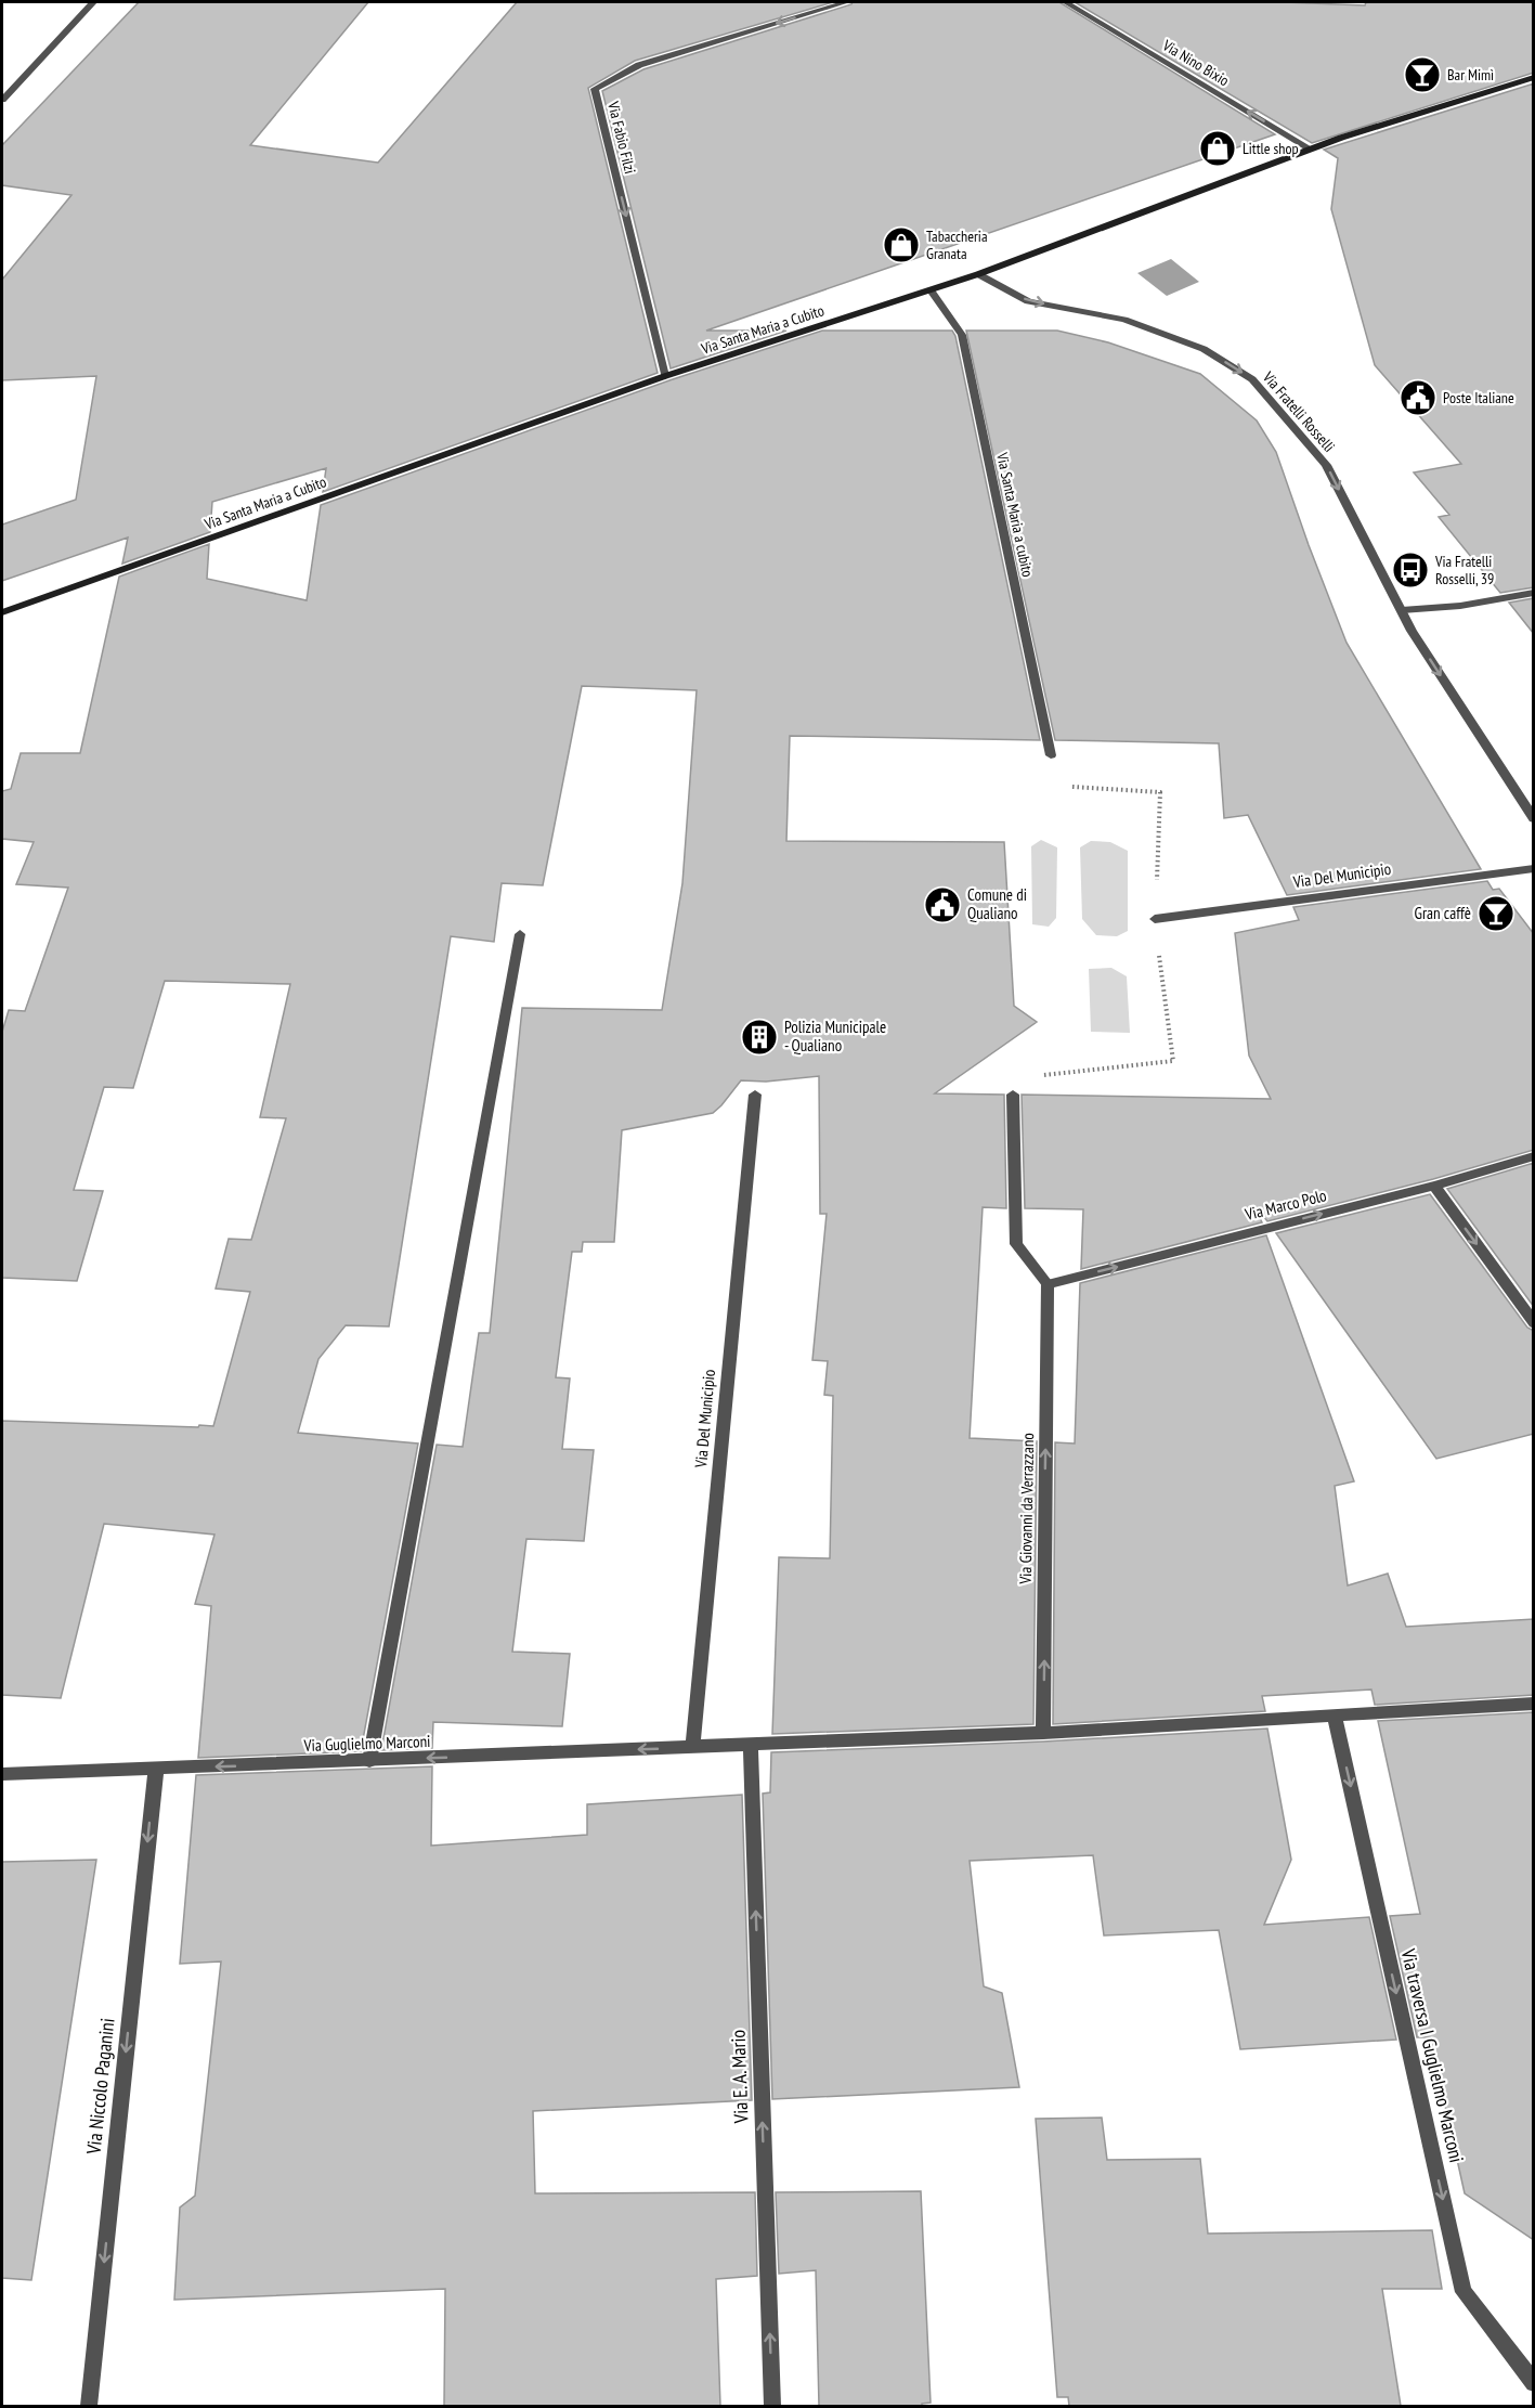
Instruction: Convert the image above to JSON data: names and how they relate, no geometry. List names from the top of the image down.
{
  "streets": {
    "main road": ["Via Santa Maria a Cubito"],
    "street": [
      "Via Nino Bixio",
      "Via Fabio Filzi",
      "Via Fratelli Rosselli",
      "Via Santa Maria a cubito",
      "Via Del Municipio",
      "Via Marco Polo",
      "Via Giovanni da Verrazzano",
      "Via Guglielmo Marconi",
      "Via traversa I Guglielmo Marconi",
      "Via E. A. Mario",
      "Via Niccolo Paganini"
    ]
  },
  "crossings": [
    ["Via Nino Bixio", "Via Santa Maria a Cubito"],
    ["Via Fabio Filzi", "Via Santa Maria a Cubito"],
    ["Via Santa Maria a Cubito", "Via Fratelli Rosselli"],
    ["Via Santa Maria a Cubito", "Via Santa Maria a cubito"],
    ["Via Del Municipio", "Via Guglielmo Marconi"],
    ["Via Marco Polo", "Via Giovanni da Verrazzano"],
    ["Via Giovanni da Verrazzano", "Via Guglielmo Marconi"],
    ["Via Guglielmo Marconi", "Via traversa I Guglielmo Marconi"],
    ["Via Guglielmo Marconi", "Via E. A. Mario"],
    ["Via Guglielmo Marconi", "Via Niccolo Paganini"]
  ],
  "one_way": [
    "Via Nino Bixio",
    "Via Fratelli Rosselli",
    "Via Marco Polo",
    "Via Giovanni da Verrazzano",
    "Via traversa I Guglielmo Marconi",
    "Via E. A. Mario",
    "Via Niccolo Paganini"
  ],
  "places": {
    "bar": ["Bar Mimì", "Gran caffè"],
    "shop": ["Little shop", "Tabaccheria Granata"],
    "public building": ["Poste Italiane", "Comune di Qualiano"],
    "bus stop": ["Via Fratelli Rosselli, 39"],
    "building": ["Polizia Municipale - Qualiano"]
  }
}
